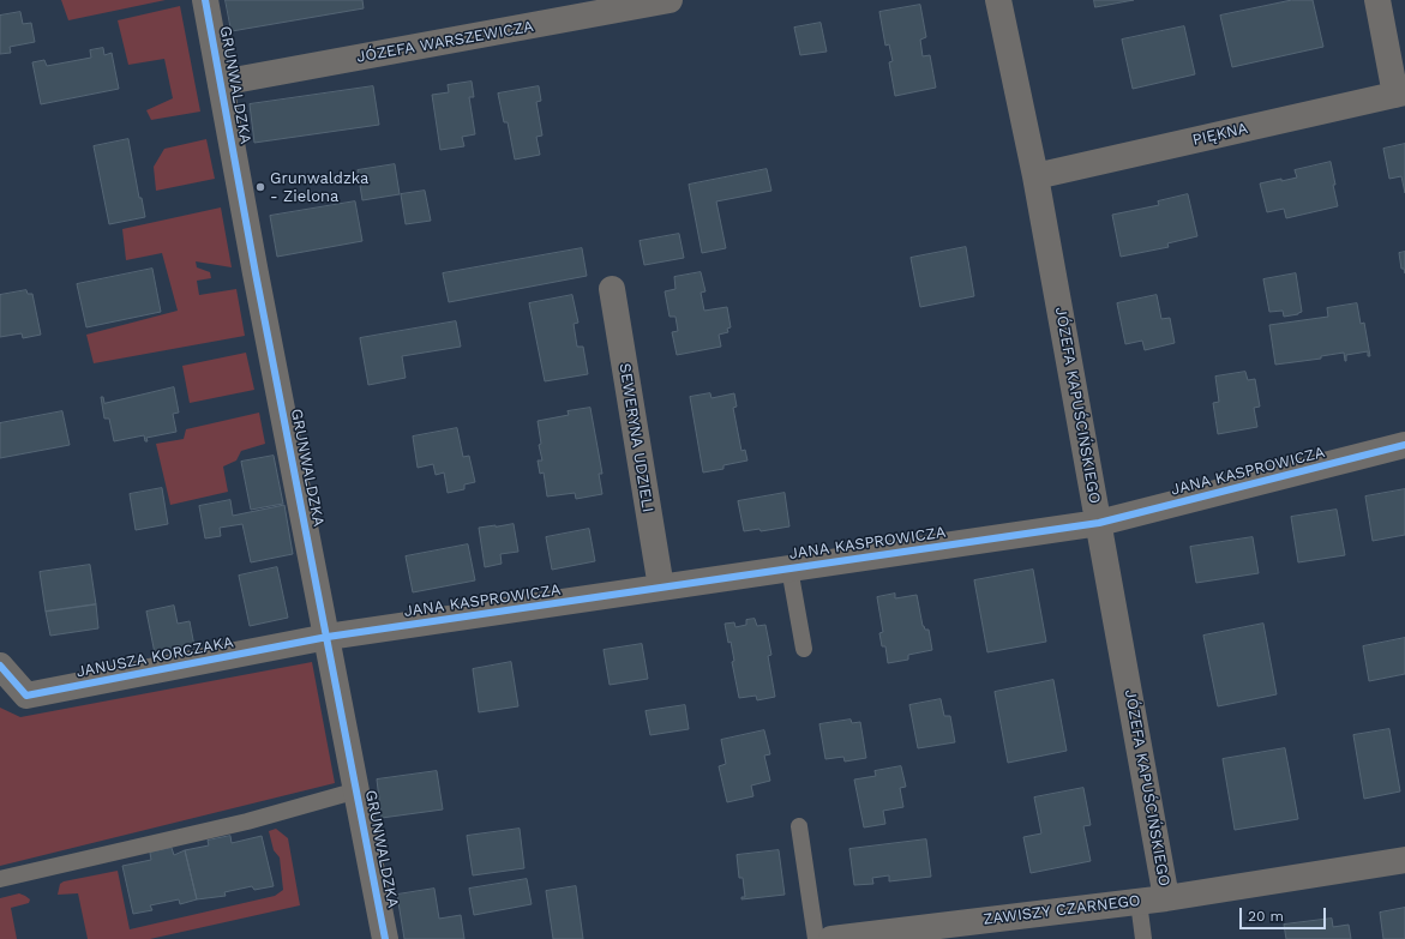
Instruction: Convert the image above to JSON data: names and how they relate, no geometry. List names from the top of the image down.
{
  "streets": {
    "street": [
      "JÓZEFA WARSZEWICZA",
      "GRUNWALDZKA",
      "PIĘKNA",
      "JÓZEFA KAPUŚCIŃSKIEGO",
      "SEWERYNA UDZIELI",
      "JANA KASPROWICZA",
      "JANUSZA KORCZAKA",
      "ZAWISZY CZARNEGO"
    ]
  },
  "crossings": [
    ["JÓZEFA WARSZEWICZA", "GRUNWALDZKA"],
    ["GRUNWALDZKA", "JANA KASPROWICZA"],
    ["GRUNWALDZKA", "JANUSZA KORCZAKA"],
    ["PIĘKNA", "JÓZEFA KAPUŚCIŃSKIEGO"],
    ["JÓZEFA KAPUŚCIŃSKIEGO", "JANA KASPROWICZA"],
    ["JÓZEFA KAPUŚCIŃSKIEGO", "ZAWISZY CZARNEGO"],
    ["SEWERYNA UDZIELI", "JANA KASPROWICZA"],
    ["JANA KASPROWICZA", "JANUSZA KORCZAKA"]
  ],
  "places": ["Grunwaldzka - Zielona"],
  "scale_bar": "20 m"
}
